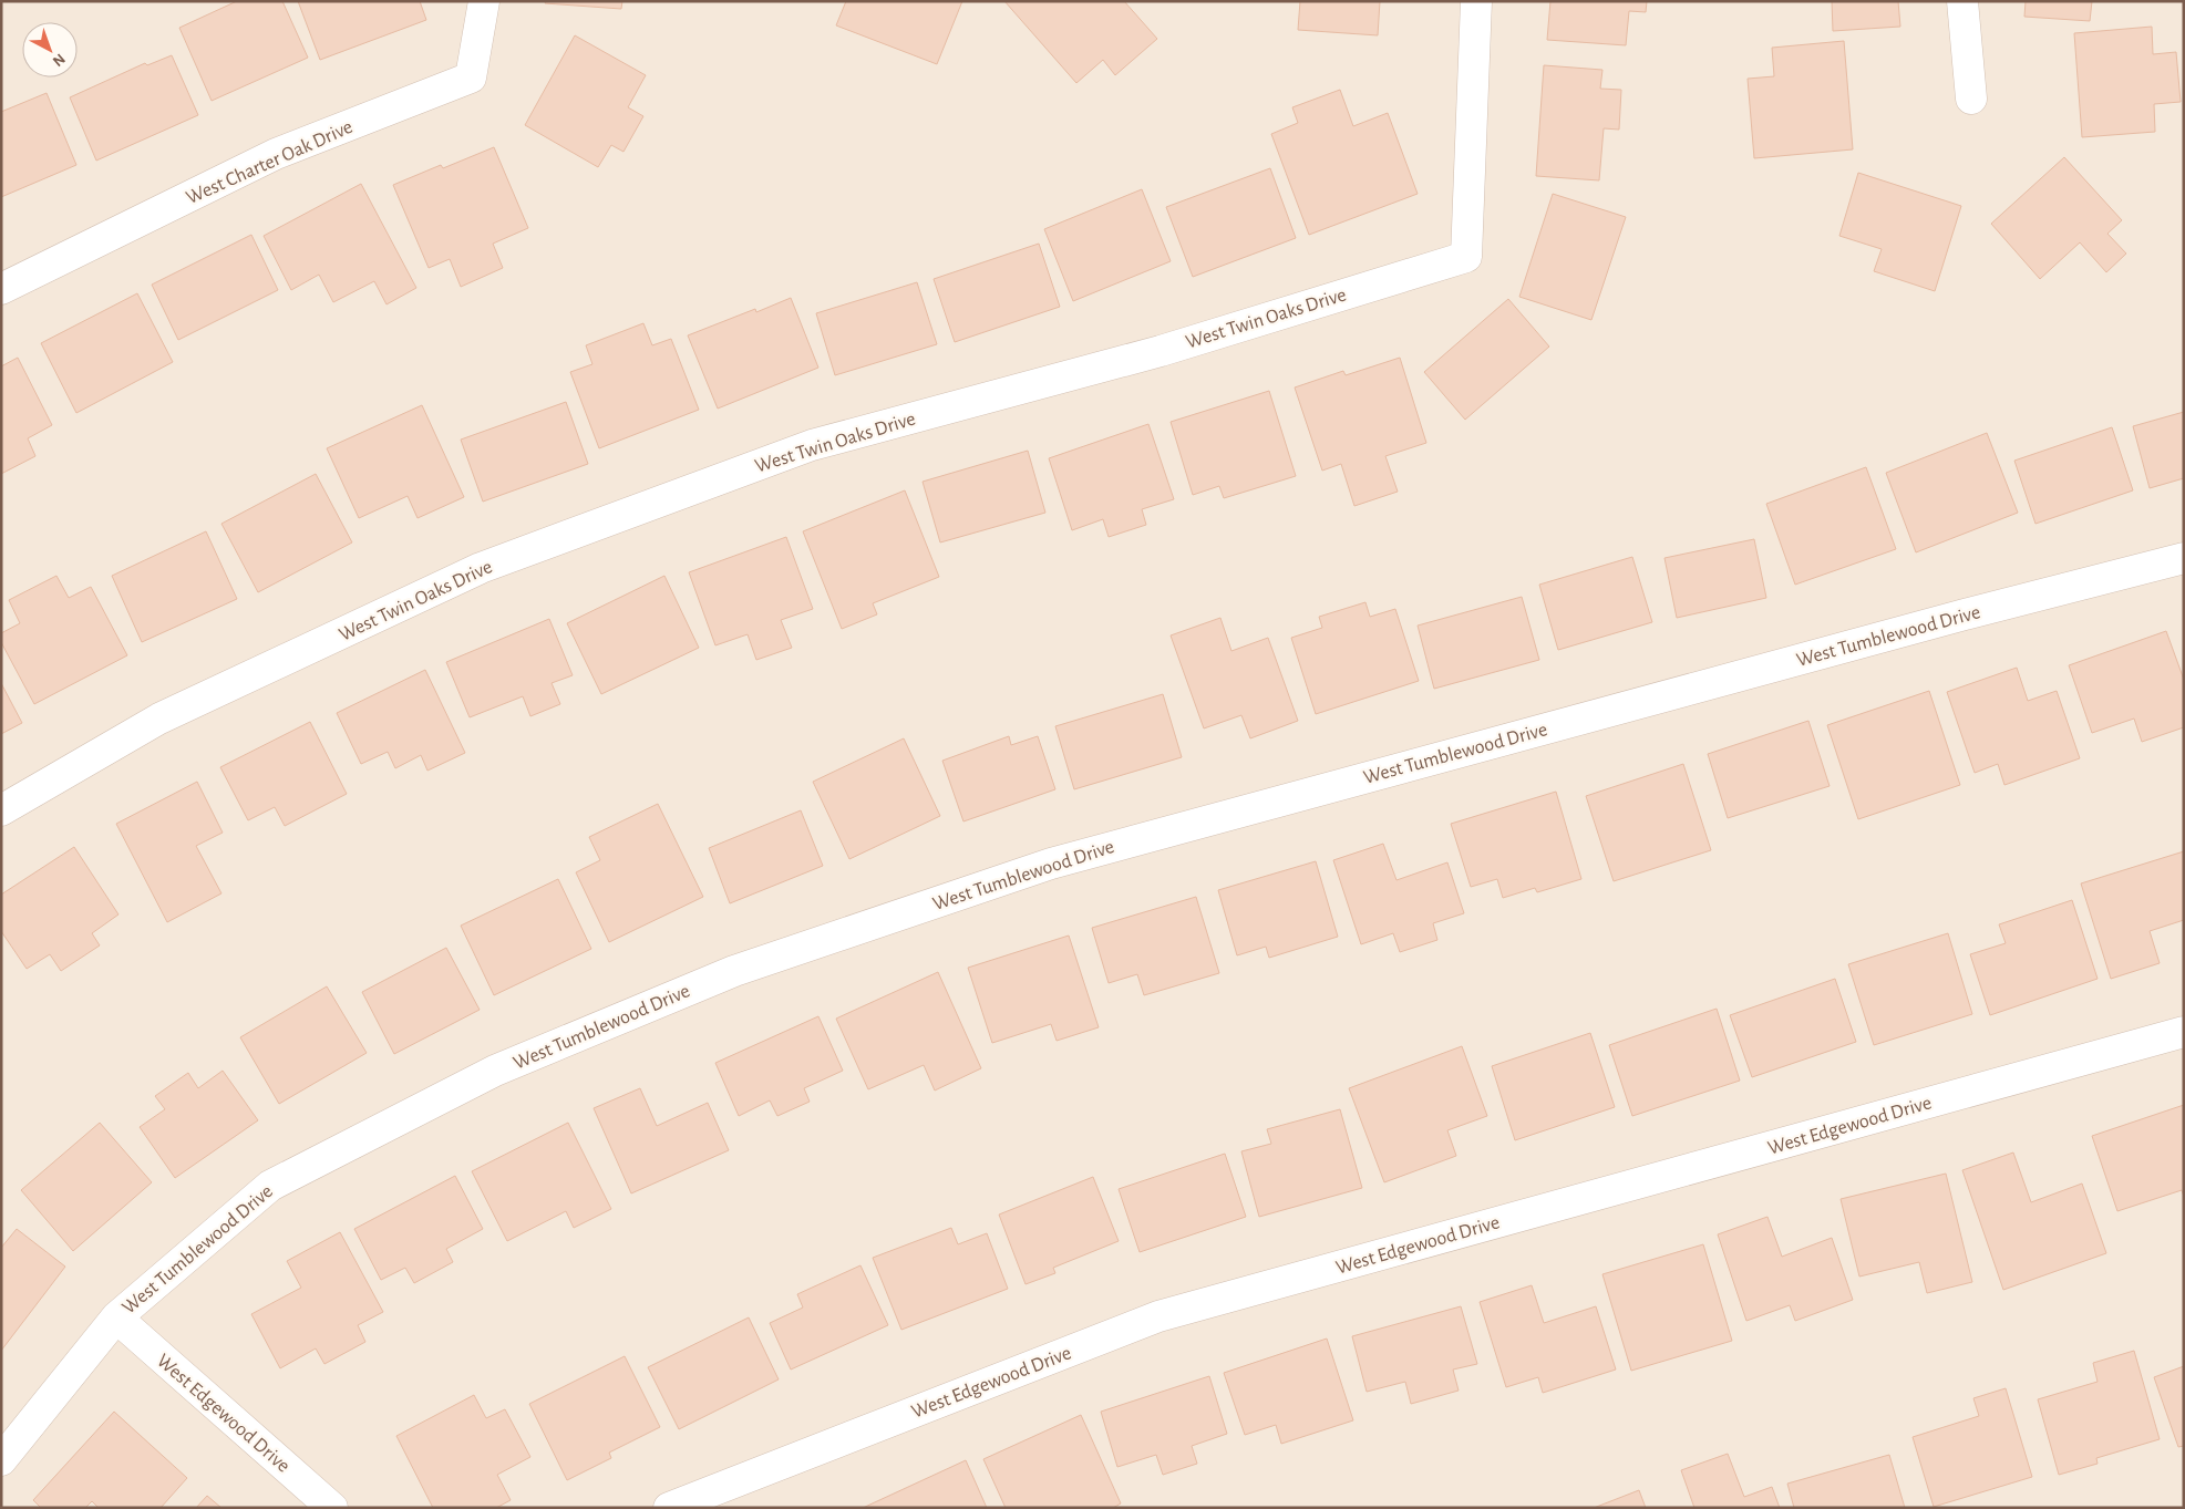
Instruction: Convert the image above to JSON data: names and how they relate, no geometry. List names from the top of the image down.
{
  "streets": {
    "street": [
      "West Charter Oak Drive",
      "West Twin Oaks Drive",
      "West Tumblewood Drive",
      "West Edgewood Drive"
    ]
  },
  "crossings": [
    ["West Tumblewood Drive", "West Edgewood Drive"]
  ],
  "north": "bottom right"
}
